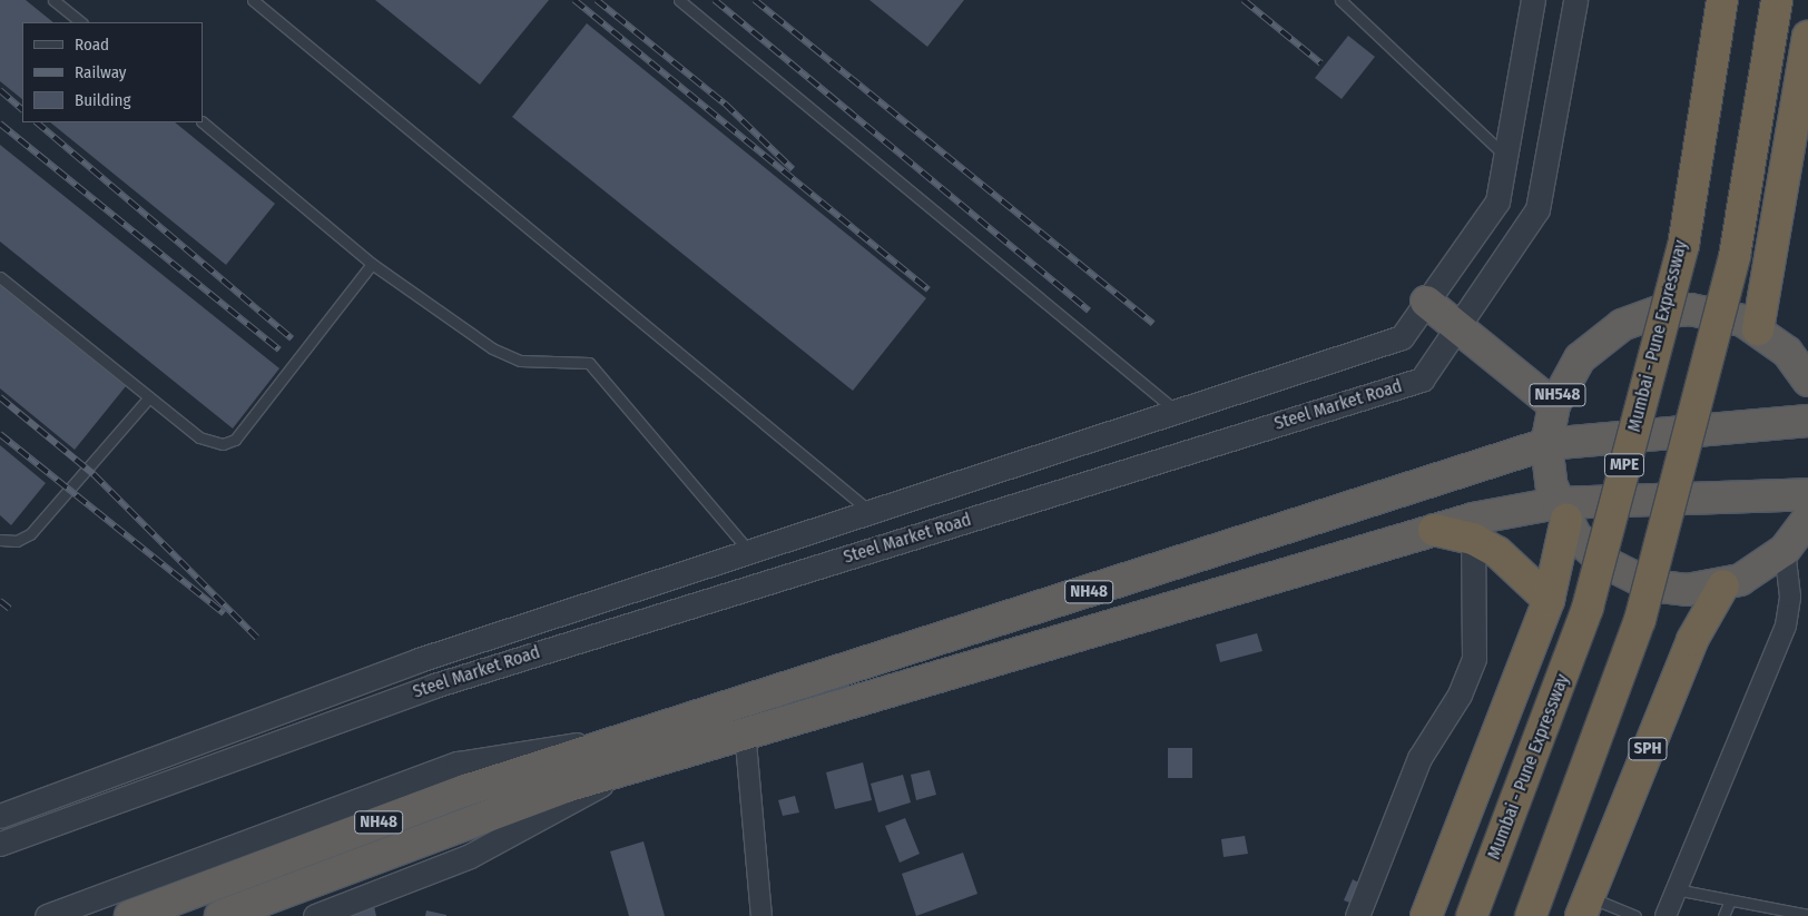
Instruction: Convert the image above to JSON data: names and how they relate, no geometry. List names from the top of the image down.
{
  "streets": {
    "highway": [
      "Mumbai - Pune Expressway",
      "NH548",
      "MPE",
      "NH48",
      "SPH"
    ],
    "street": ["Steel Market Road"]
  },
  "crossings": [
    ["NH548", "NH48"]
  ],
  "legend": ["Road", "Railway", "Building"]
}
